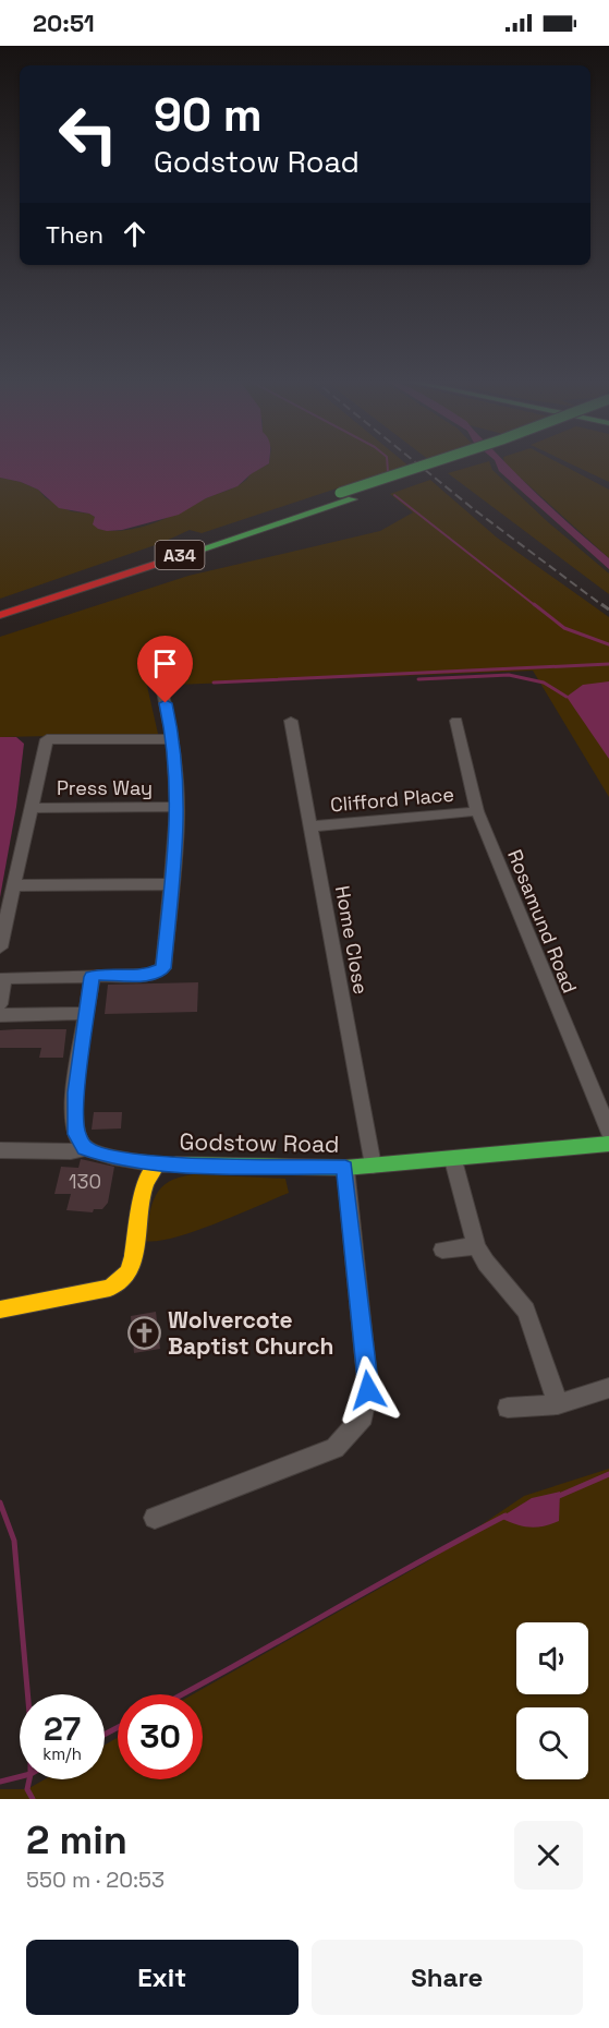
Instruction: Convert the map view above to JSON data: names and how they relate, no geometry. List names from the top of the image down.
{
  "streets": {
    "main road": ["A34", "Godstow Road"],
    "street": [
      "Press Way",
      "Clifford Place",
      "Rosamund Road",
      "Home Close"
    ]
  },
  "crossings": [
    ["Clifford Place", "Rosamund Road"],
    ["Clifford Place", "Home Close"],
    ["Home Close", "Godstow Road"]
  ],
  "places": {
    "church": ["Wolvercote Baptist Church"]
  },
  "house_numbers": ["130"],
  "page": {
    "status": "20:51",
    "turn": ["90 m", "Godstow Road"],
    "then": "Then",
    "speed": "27 km/h",
    "limit": "30",
    "heading": ["2 min", "550 m · 20:53"],
    "buttons": ["Exit", "Share"]
  }
}
